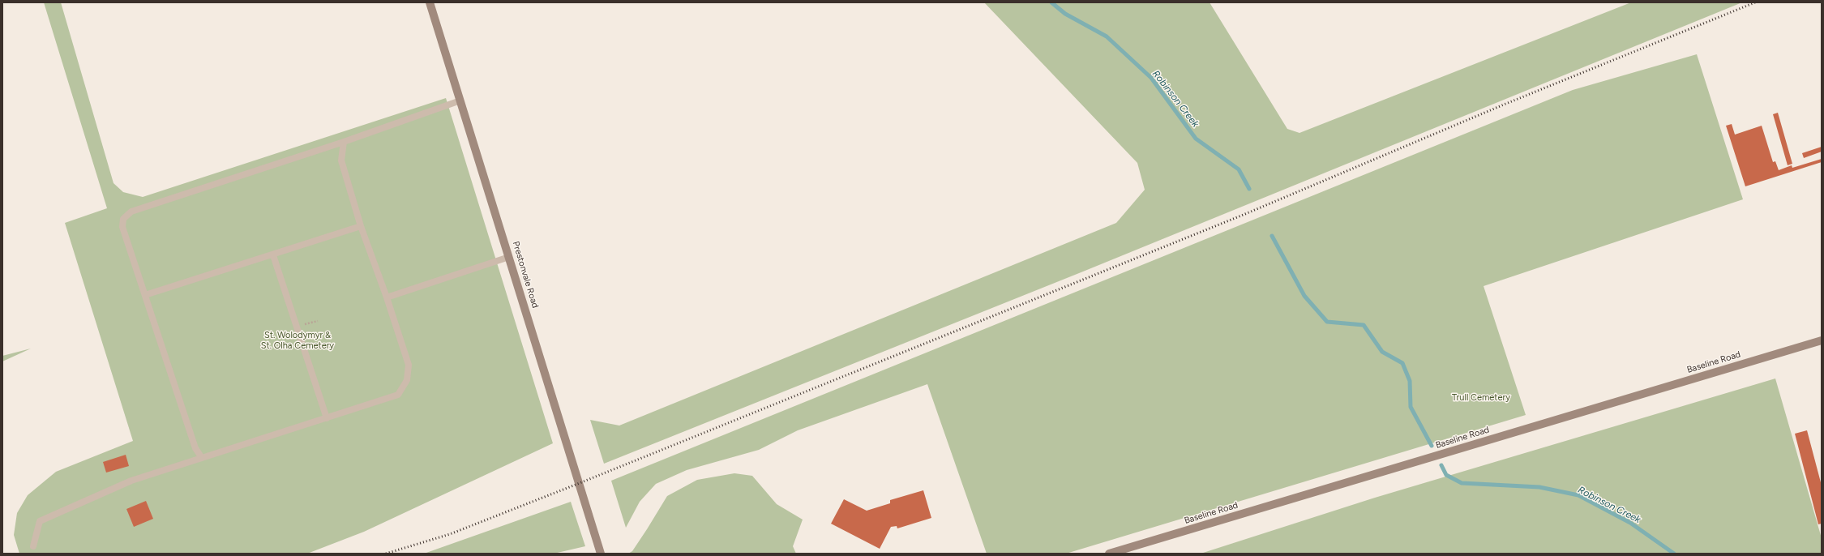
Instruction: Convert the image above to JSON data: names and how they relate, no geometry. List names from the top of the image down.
{
  "streets": {
    "street": ["Prestonvale Road", "Baseline Road"]
  },
  "water": ["Robinson Creek"],
  "parks": ["St. Wolodymyr & St. Olha Cemetery", "Trull Cemetery"]
}
